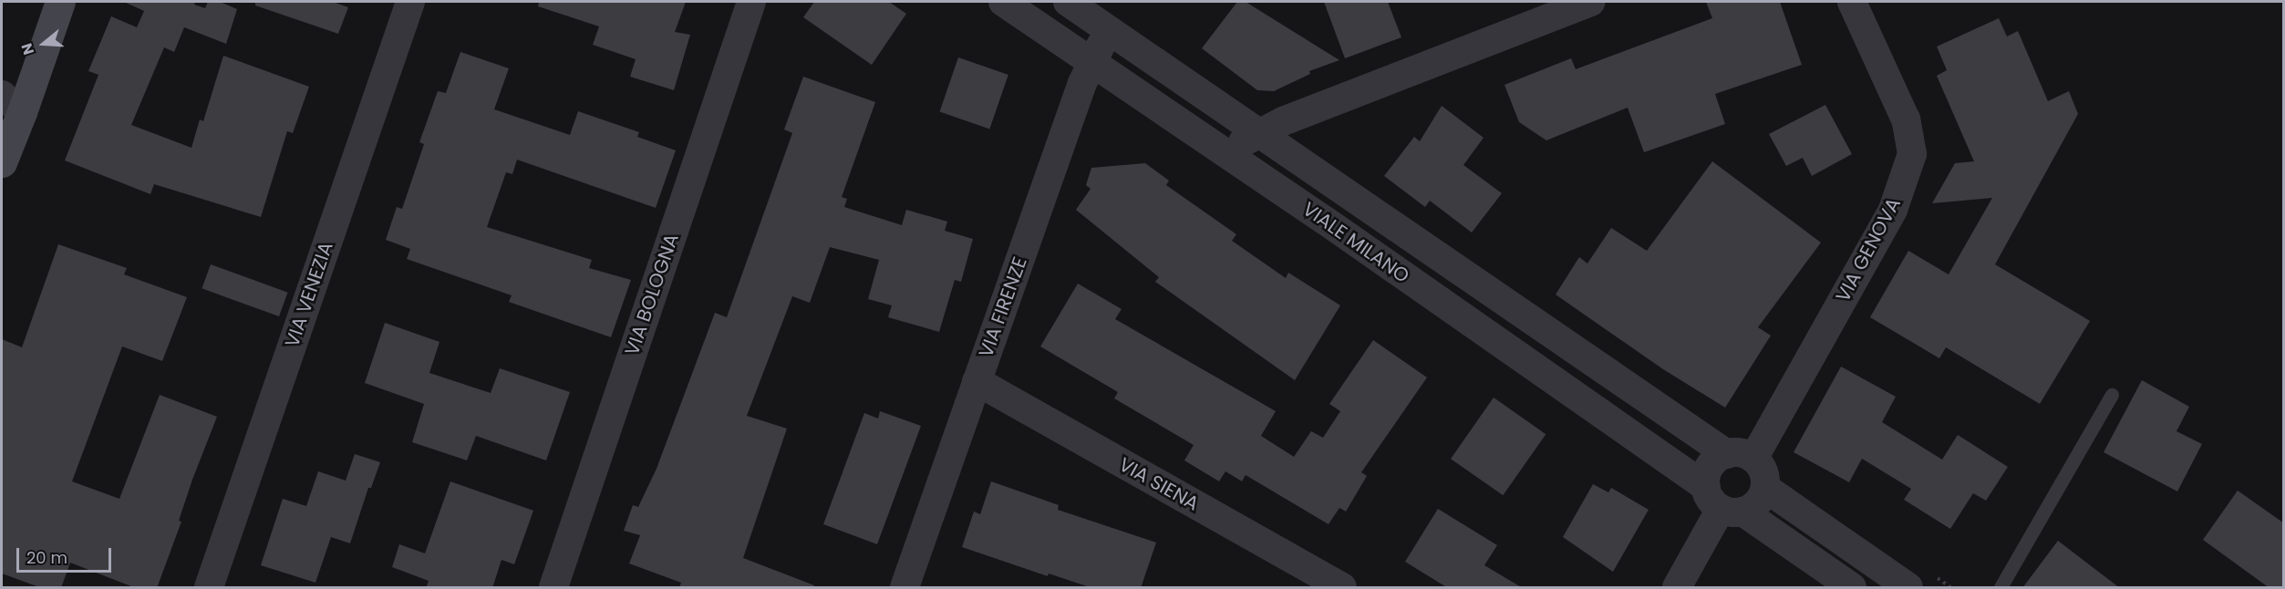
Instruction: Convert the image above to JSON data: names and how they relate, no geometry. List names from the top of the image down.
{
  "streets": {
    "street": [
      "VIALE MILANO",
      "VIA GENOVA",
      "VIA VENEZIA",
      "VIA BOLOGNA",
      "VIA FIRENZE",
      "VIA SIENA"
    ]
  },
  "crossings": [
    ["VIALE MILANO", "VIA GENOVA"],
    ["VIALE MILANO", "VIA FIRENZE"],
    ["VIA FIRENZE", "VIA SIENA"]
  ],
  "scale_bar": "20 m",
  "north": "left"
}
